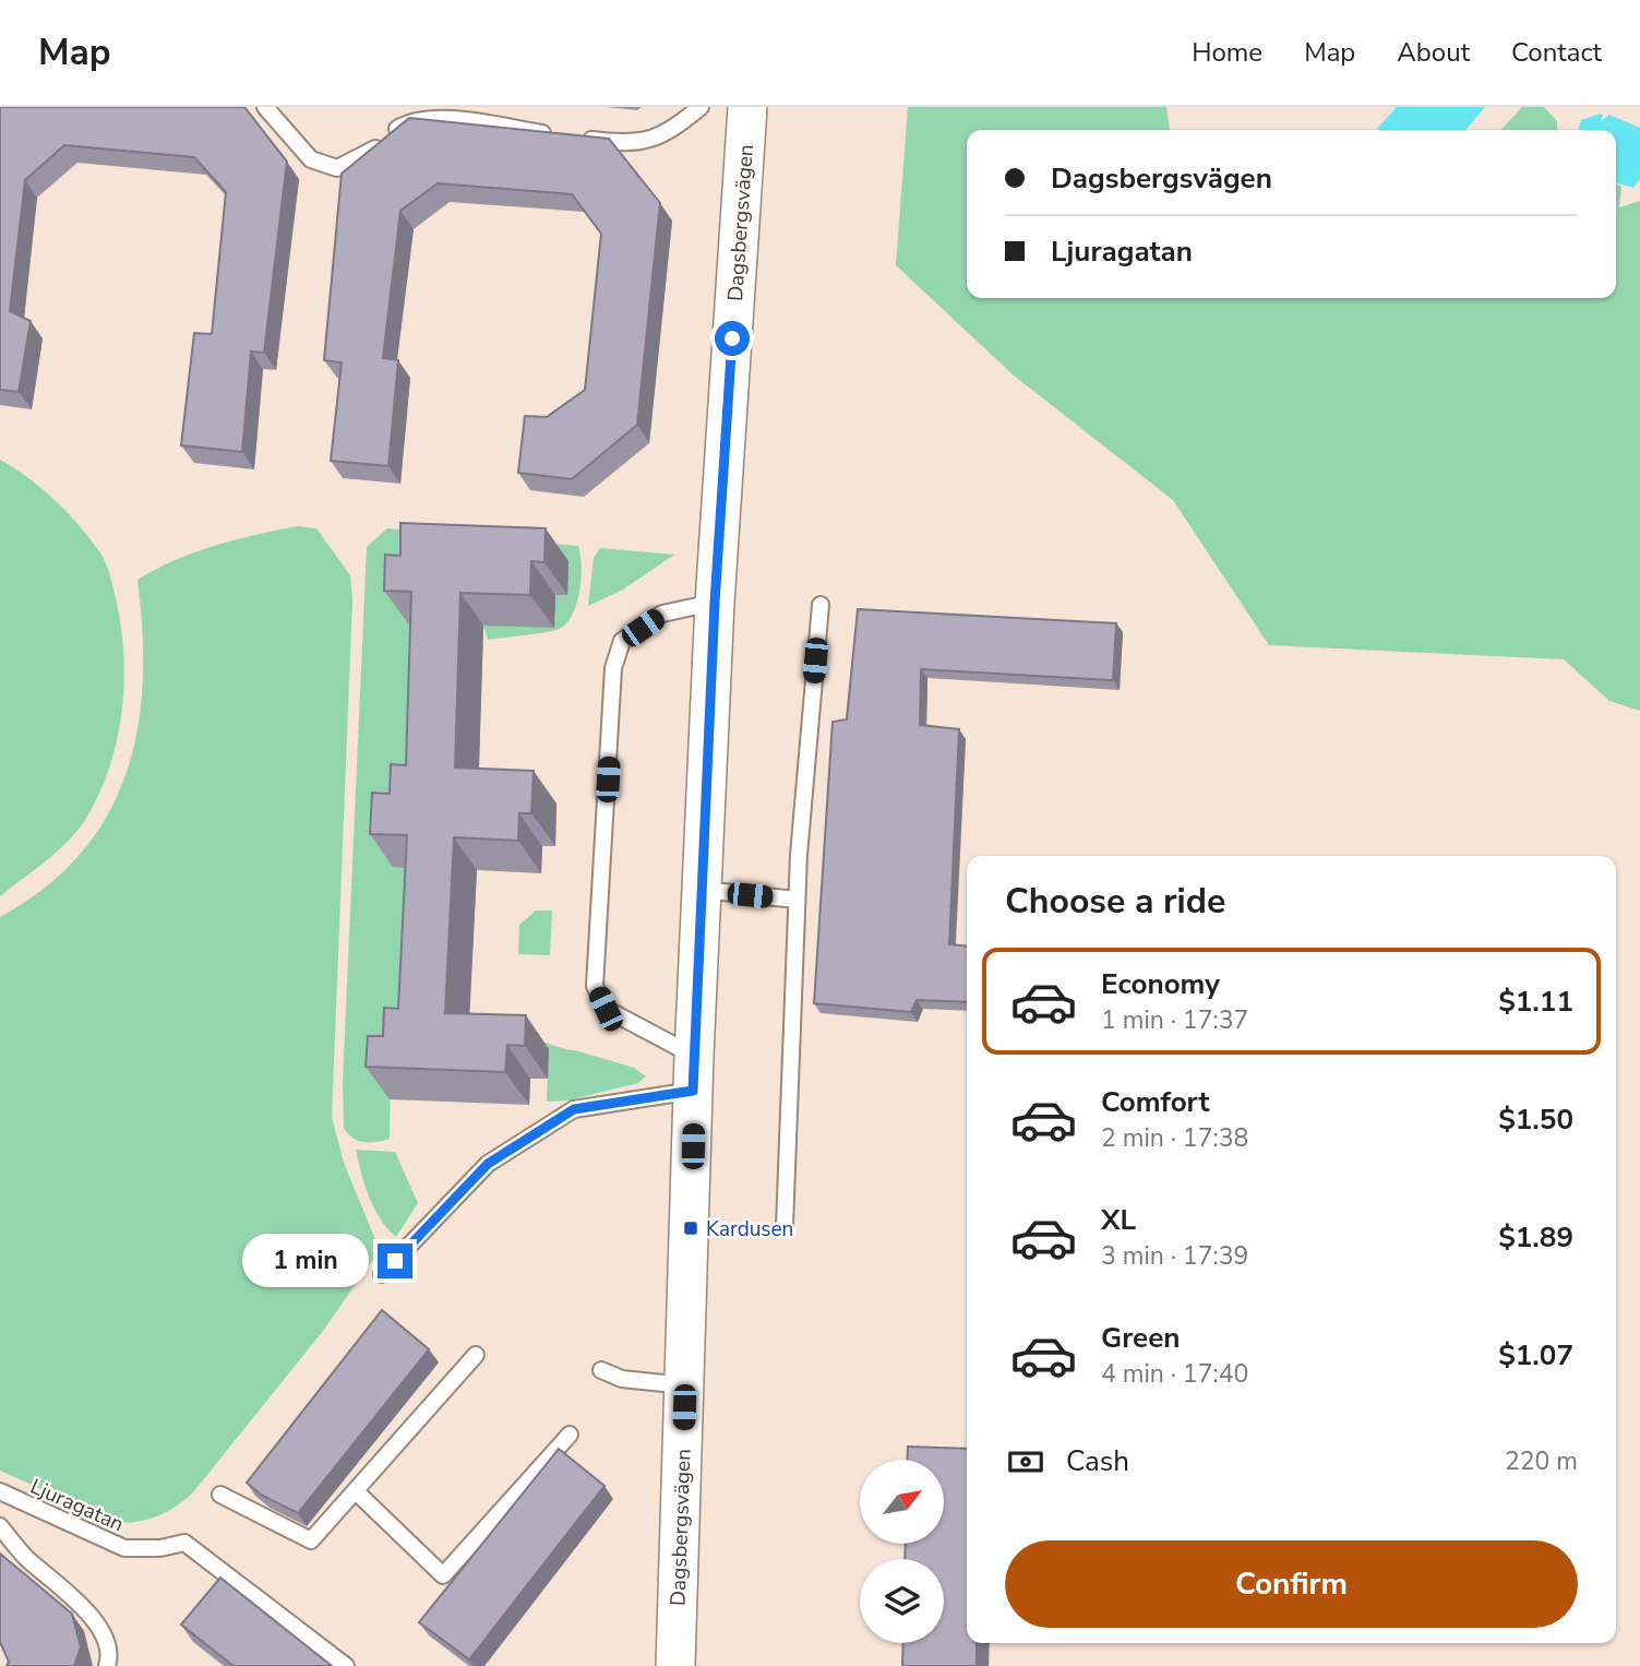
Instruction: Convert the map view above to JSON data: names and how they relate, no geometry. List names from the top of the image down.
{
  "streets": {
    "street": ["Dagsbergsvägen"],
    "lane": ["Ljuragatan"]
  },
  "places": {
    "transit": ["Kardusen"]
  },
  "north": "top right",
  "page": {
    "header": "Map",
    "nav": [
      "Home",
      "Map",
      "About",
      "Contact"
    ],
    "banner": ["Dagsbergsvägen", "Ljuragatan"],
    "heading": "Choose a ride",
    "list": [
      {
        "name": "Economy",
        "note": "1 min · 17:37",
        "value": "$1.11"
      },
      {
        "name": "Comfort",
        "note": "2 min · 17:38",
        "value": "$1.50"
      },
      {
        "name": "XL",
        "note": "3 min · 17:39",
        "value": "$1.89"
      },
      {
        "name": "Green",
        "note": "4 min · 17:40",
        "value": "$1.07"
      }
    ],
    "bubble": "1 min",
    "pay": ["Cash", "220 m"],
    "buttons": "Confirm"
  }
}
